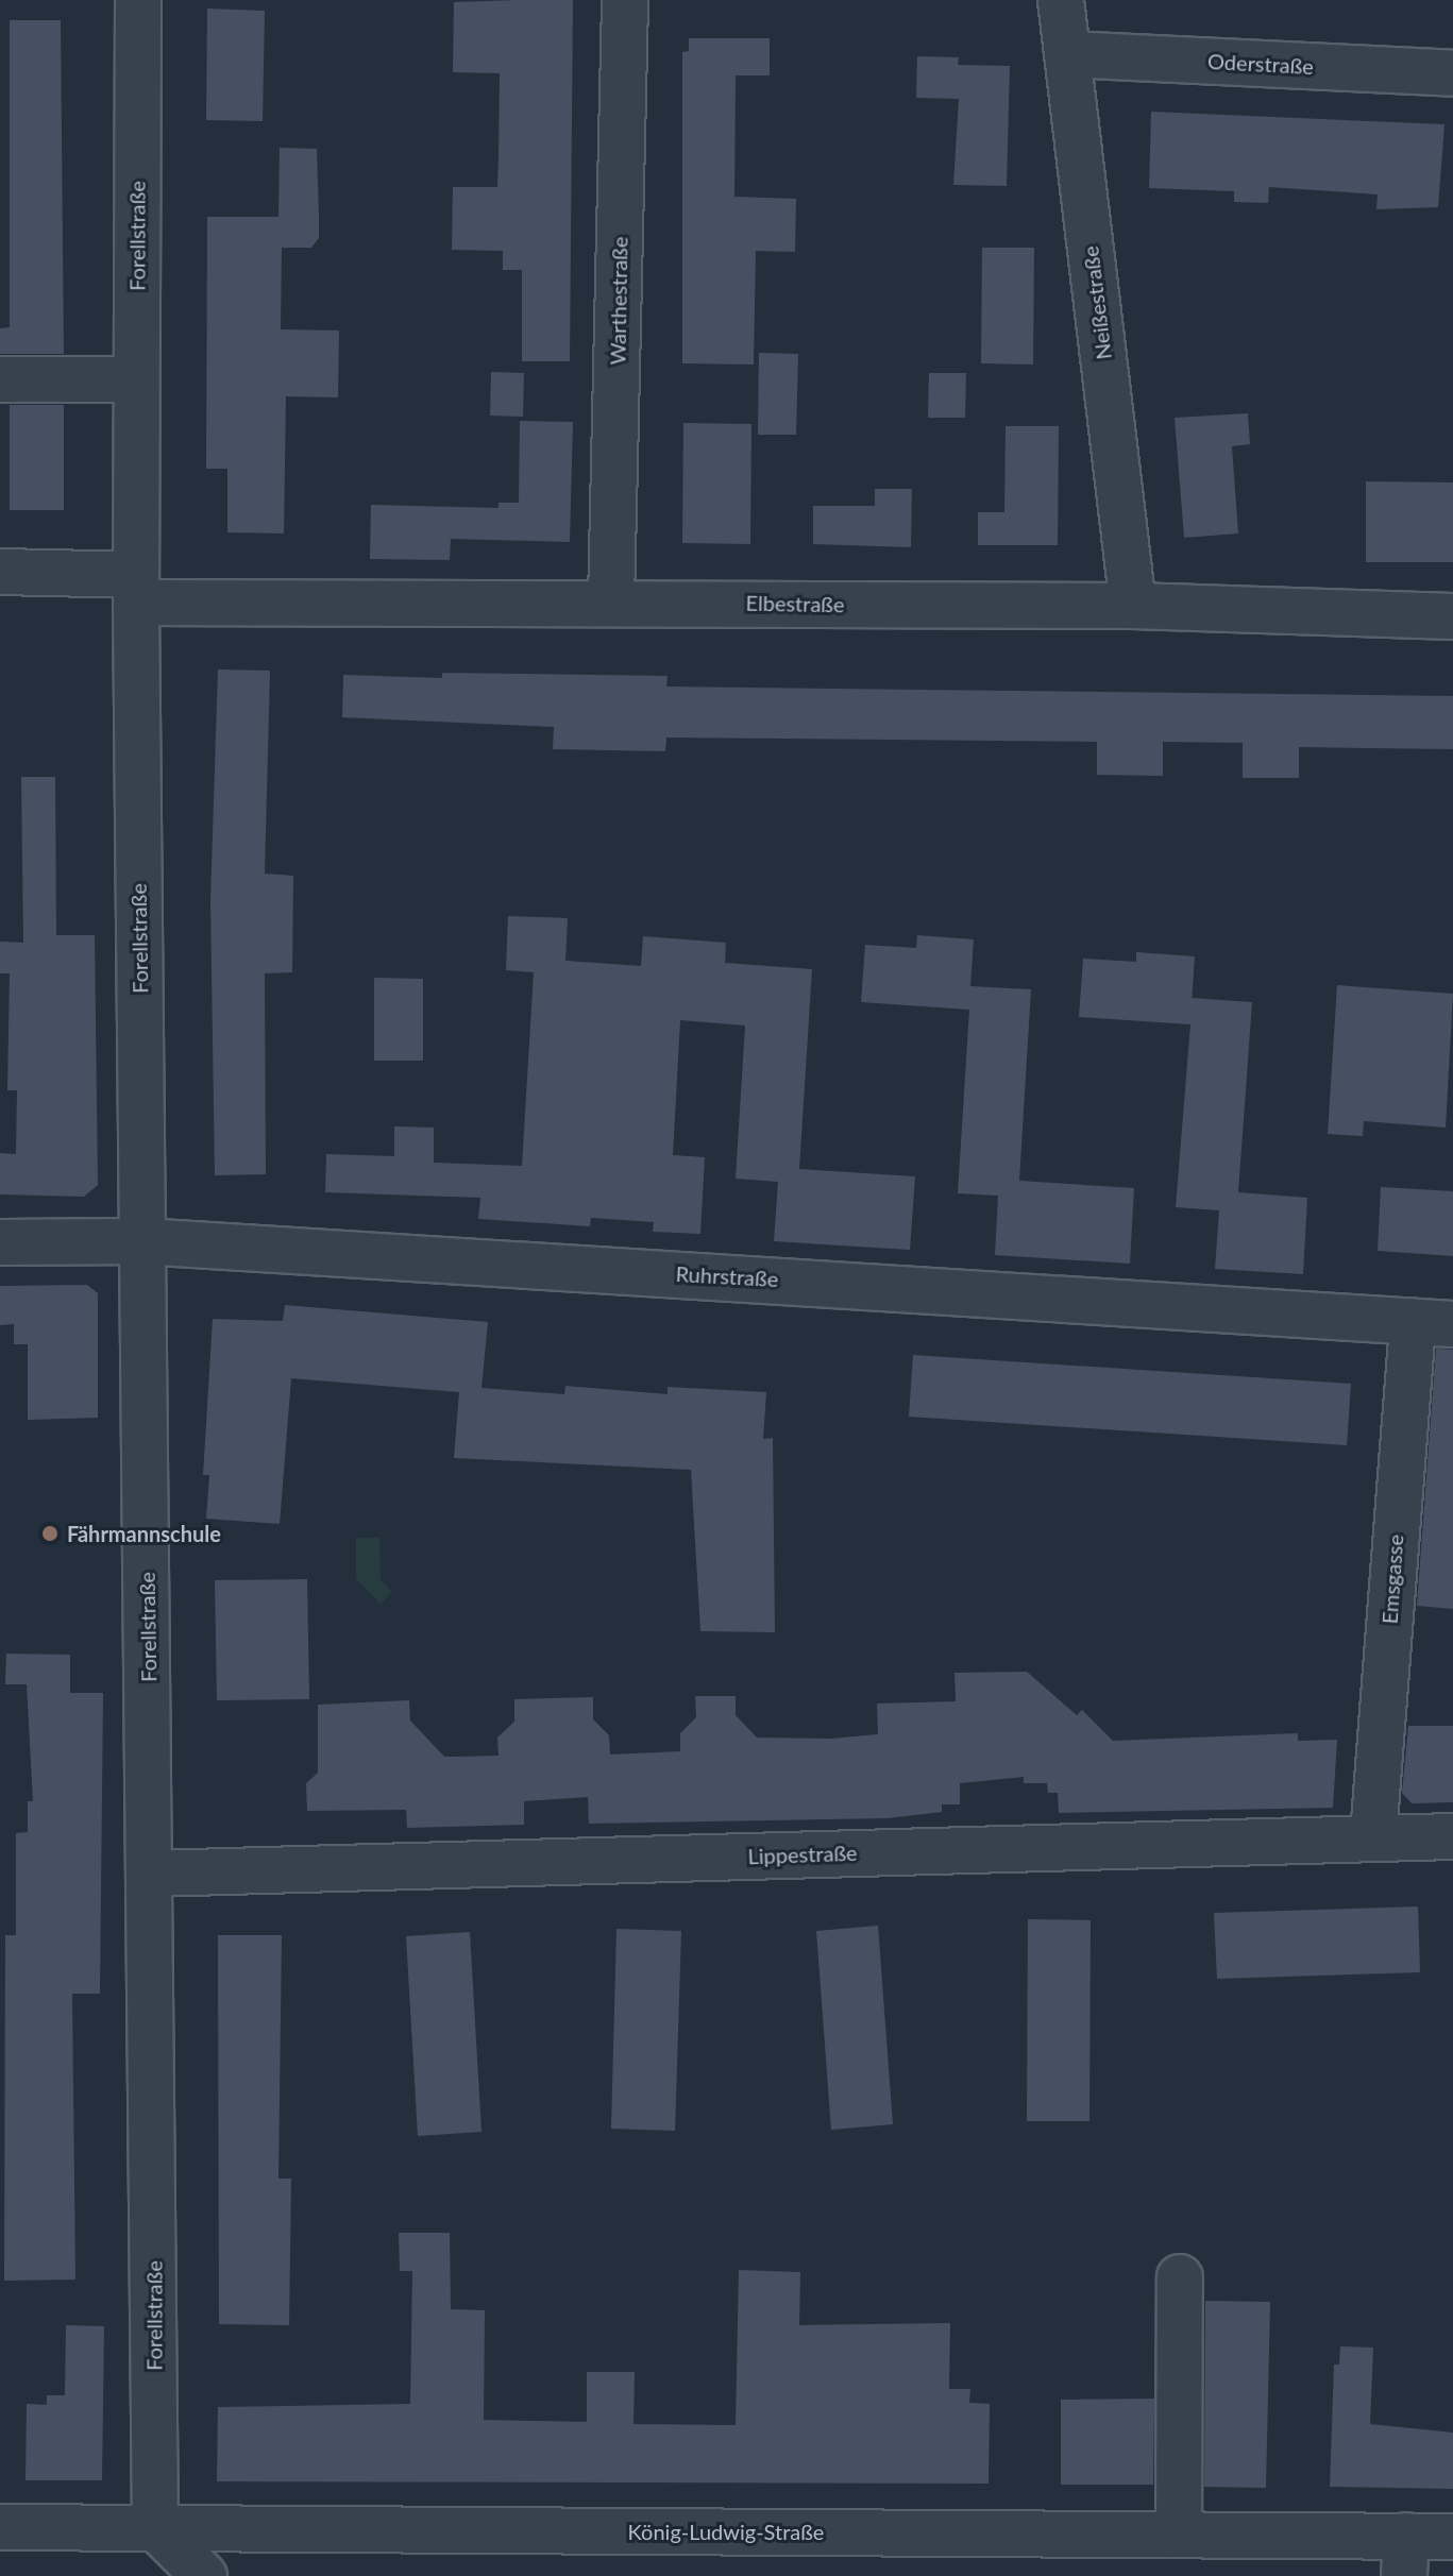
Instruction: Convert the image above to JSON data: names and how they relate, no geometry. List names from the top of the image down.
{
  "streets": {
    "street": [
      "Oderstraße",
      "Forellstraße",
      "Warthestraße",
      "Neißestraße",
      "Elbestraße",
      "Ruhrstraße",
      "Emsgasse",
      "Lippestraße",
      "König-Ludwig-Straße"
    ]
  },
  "crossings": [
    ["Oderstraße", "Neißestraße"],
    ["Forellstraße", "Elbestraße"],
    ["Forellstraße", "Ruhrstraße"],
    ["Forellstraße", "Lippestraße"],
    ["Forellstraße", "König-Ludwig-Straße"],
    ["Warthestraße", "Elbestraße"],
    ["Neißestraße", "Elbestraße"],
    ["Ruhrstraße", "Emsgasse"],
    ["Emsgasse", "Lippestraße"]
  ],
  "places": ["Fährmannschule"]
}
